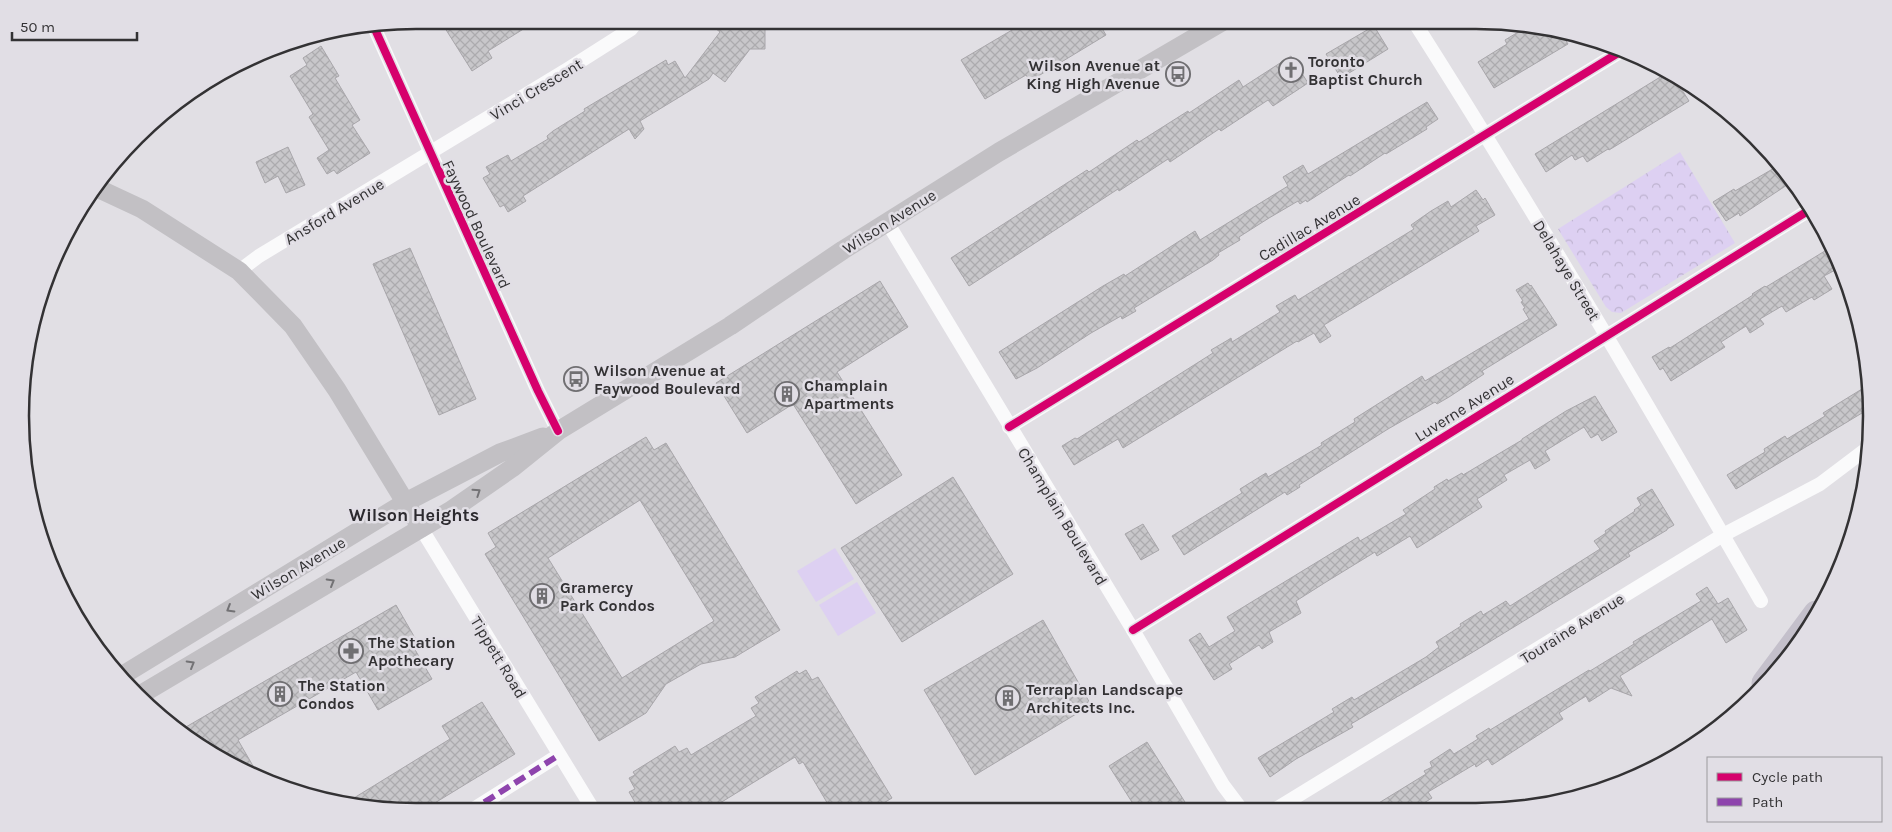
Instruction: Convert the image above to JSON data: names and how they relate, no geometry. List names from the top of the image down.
{
  "streets": {
    "main road": ["Wilson Avenue", "Tippett Road"],
    "street": [
      "Vinci Crescent",
      "Ansford Avenue",
      "Faywood Boulevard",
      "Cadillac Avenue",
      "Delahaye Street",
      "Luverne Avenue",
      "Champlain Boulevard",
      "Touraine Avenue"
    ]
  },
  "crossings": [
    ["Vinci Crescent", "Ansford Avenue"],
    ["Vinci Crescent", "Faywood Boulevard"],
    ["Ansford Avenue", "Faywood Boulevard"],
    ["Ansford Avenue", "Tippett Road"],
    ["Wilson Avenue", "Faywood Boulevard"],
    ["Wilson Avenue", "Champlain Boulevard"],
    ["Wilson Avenue", "Tippett Road"],
    ["Cadillac Avenue", "Delahaye Street"],
    ["Cadillac Avenue", "Champlain Boulevard"],
    ["Delahaye Street", "Luverne Avenue"],
    ["Delahaye Street", "Touraine Avenue"],
    ["Luverne Avenue", "Champlain Boulevard"]
  ],
  "districts": ["Wilson Heights"],
  "places": {
    "church": ["Toronto Baptist Church"],
    "bus stop": ["Wilson Avenue at King High Avenue", "Wilson Avenue at Faywood Boulevard"],
    "building": [
      "Champlain Apartments",
      "Gramercy Park Condos",
      "The Station Condos",
      "Terraplan Landscape Architects Inc."
    ],
    "pharmacy": ["The Station Apothecary"]
  },
  "legend": ["Cycle path", "Path"],
  "scale_bar": "50 m"
}
